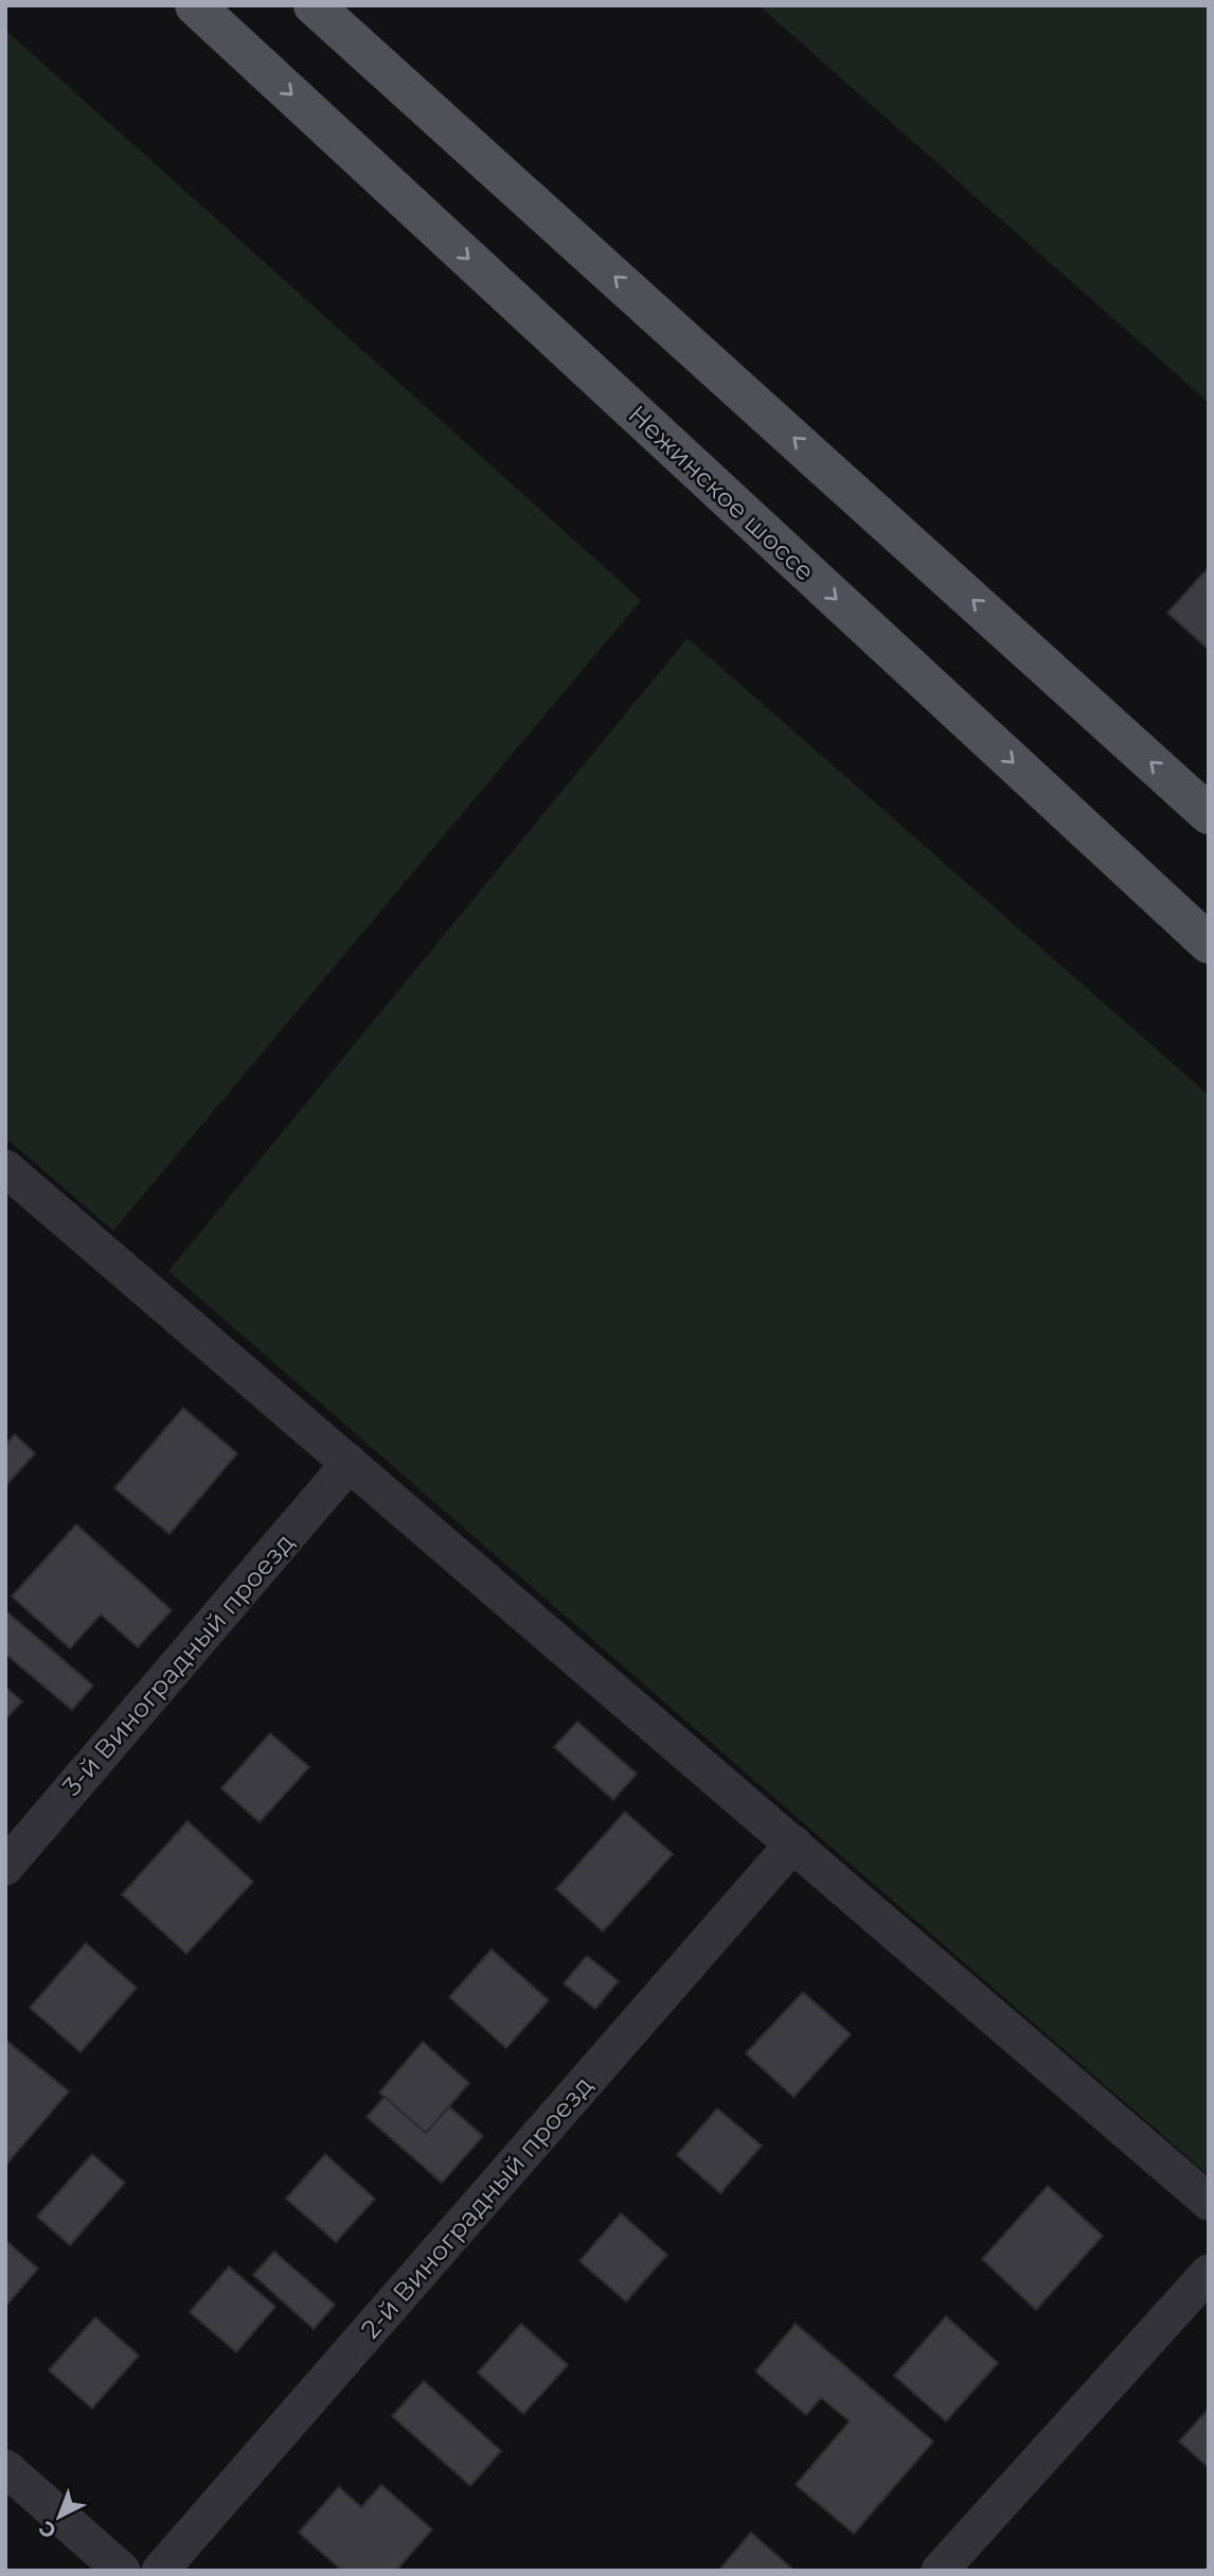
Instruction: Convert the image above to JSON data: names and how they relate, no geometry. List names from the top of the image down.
{
  "streets": {
    "main road": ["Нежинское шоссе"],
    "street": ["3-й Виноградный проезд", "2-й Виноградный проезд"]
  },
  "north": "bottom left"
}
